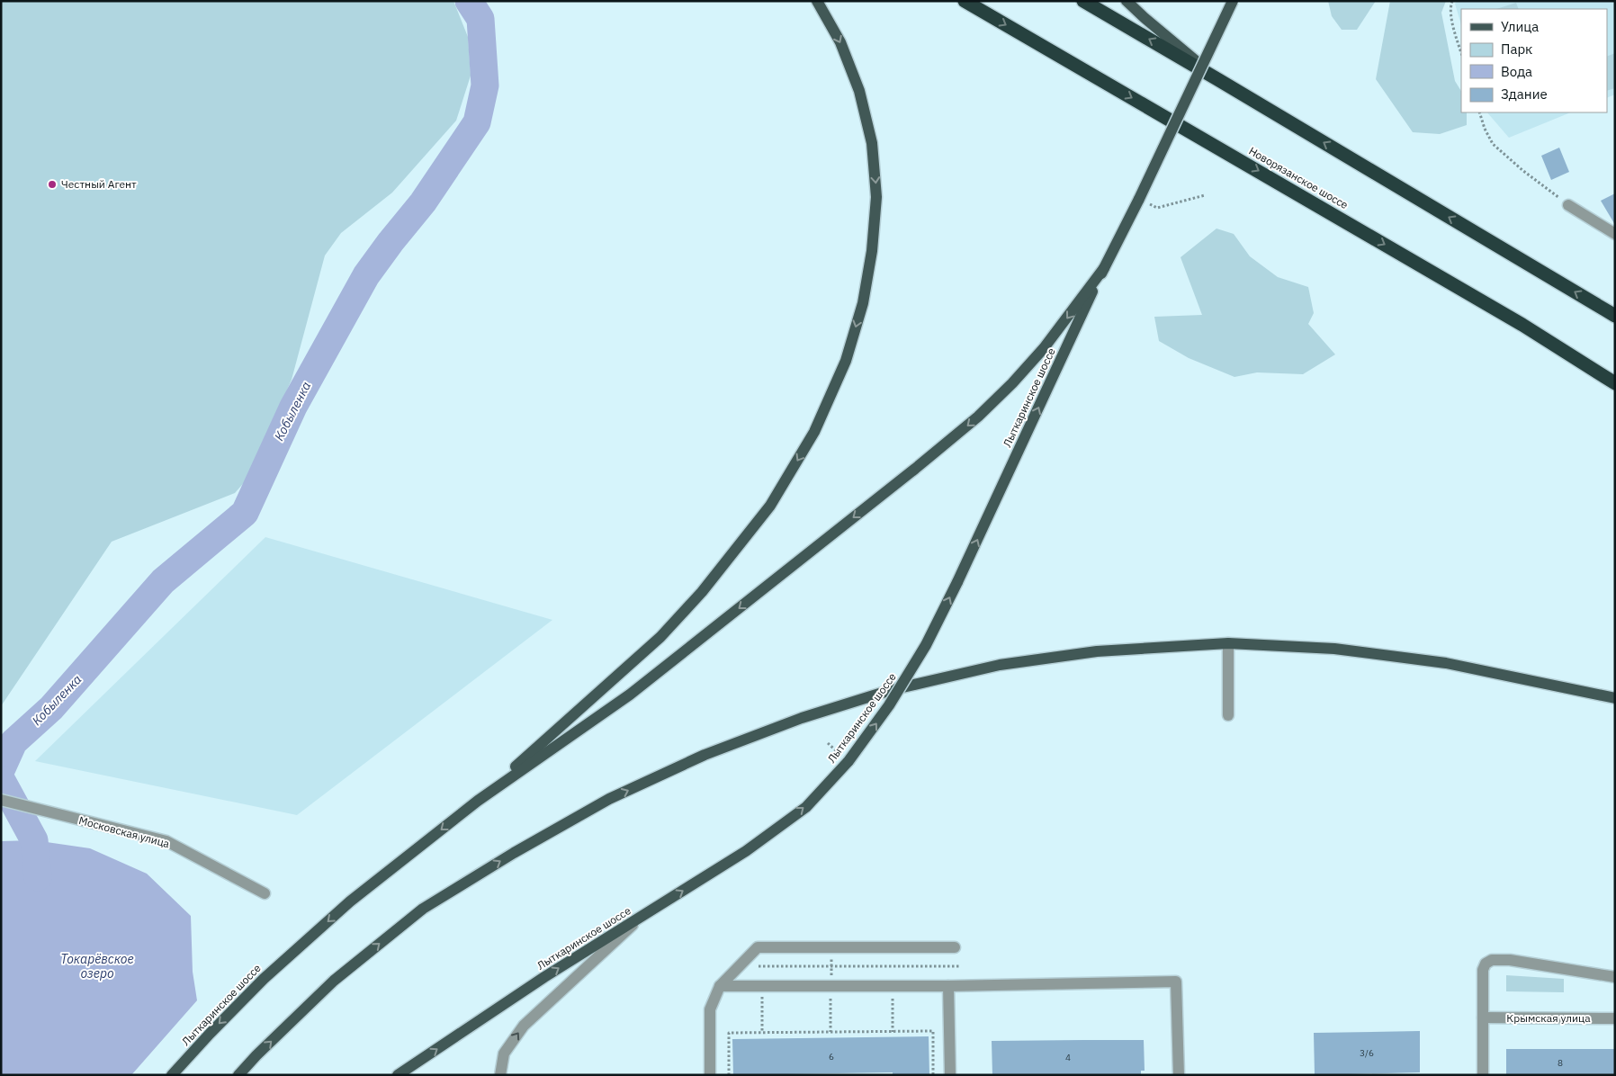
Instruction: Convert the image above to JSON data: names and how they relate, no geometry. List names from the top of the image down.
{
  "streets": {
    "highway": ["Новорязанское шоссе"],
    "main road": ["Лыткаринское шоссе"],
    "street": ["Московская улица", "Крымская улица"]
  },
  "water": ["Кобыленка", "Токарёвское озеро"],
  "places": ["Честный Агент"],
  "house_numbers": [
    "3/6",
    "6",
    "4",
    "8"
  ],
  "legend": [
    "Улица",
    "Парк",
    "Вода",
    "Здание"
  ]
}
